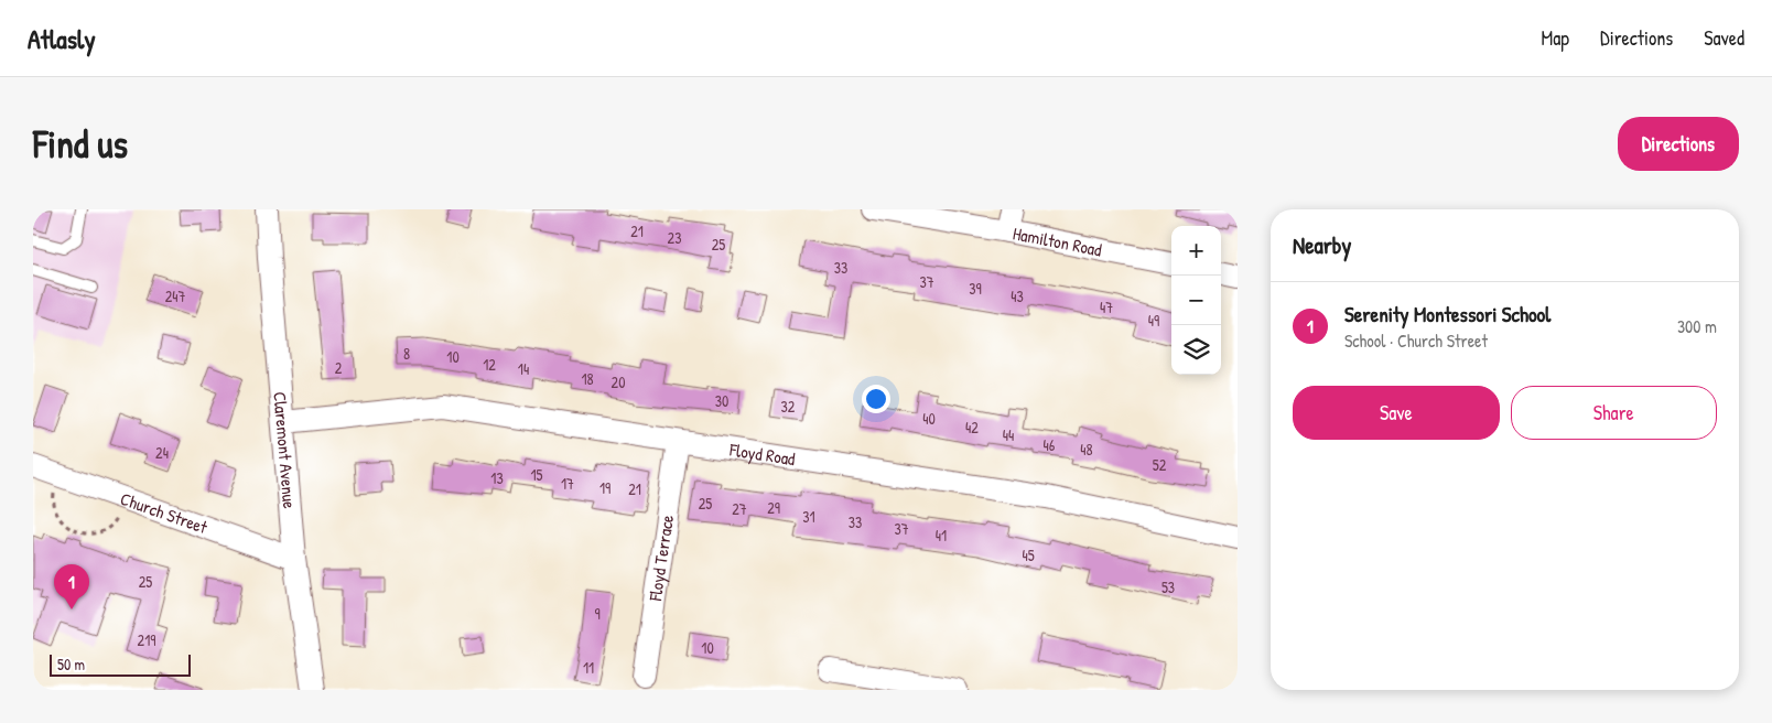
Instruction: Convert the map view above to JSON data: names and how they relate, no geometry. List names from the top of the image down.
{
  "streets": {
    "street": [
      "Hamilton Road",
      "Claremont Avenue",
      "Floyd Road",
      "Church Street",
      "Floyd Terrace"
    ]
  },
  "crossings": [
    ["Claremont Avenue", "Floyd Road"],
    ["Claremont Avenue", "Church Street"],
    ["Floyd Road", "Floyd Terrace"]
  ],
  "house_numbers": [
    "21",
    "23",
    "25",
    "33",
    "37",
    "39",
    "247",
    "43",
    "47",
    "49",
    "8",
    "10",
    "12",
    "2",
    "14",
    "18",
    "20",
    "30",
    "32",
    "40",
    "42",
    "44",
    "46",
    "48",
    "24",
    "52",
    "15",
    "13",
    "17",
    "19",
    "21",
    "25",
    "29",
    "27",
    "31",
    "33",
    "37",
    "41",
    "45",
    "25",
    "53",
    "9",
    "219",
    "10",
    "11"
  ],
  "scale_bar": "50 m",
  "page": {
    "header": "Atlasly",
    "nav": ["Map", "Directions", "Saved"],
    "buttons": [
      "Directions",
      ["Save", "Share"]
    ],
    "title": "Find us",
    "heading": "Nearby",
    "map_buttons": ["+", "−"],
    "list": [
      {
        "mark": "1",
        "name": "Serenity Montessori School",
        "note": "School · Church Street",
        "value": "300 m"
      }
    ],
    "pins": "1",
    "scale": "50 m"
  }
}
